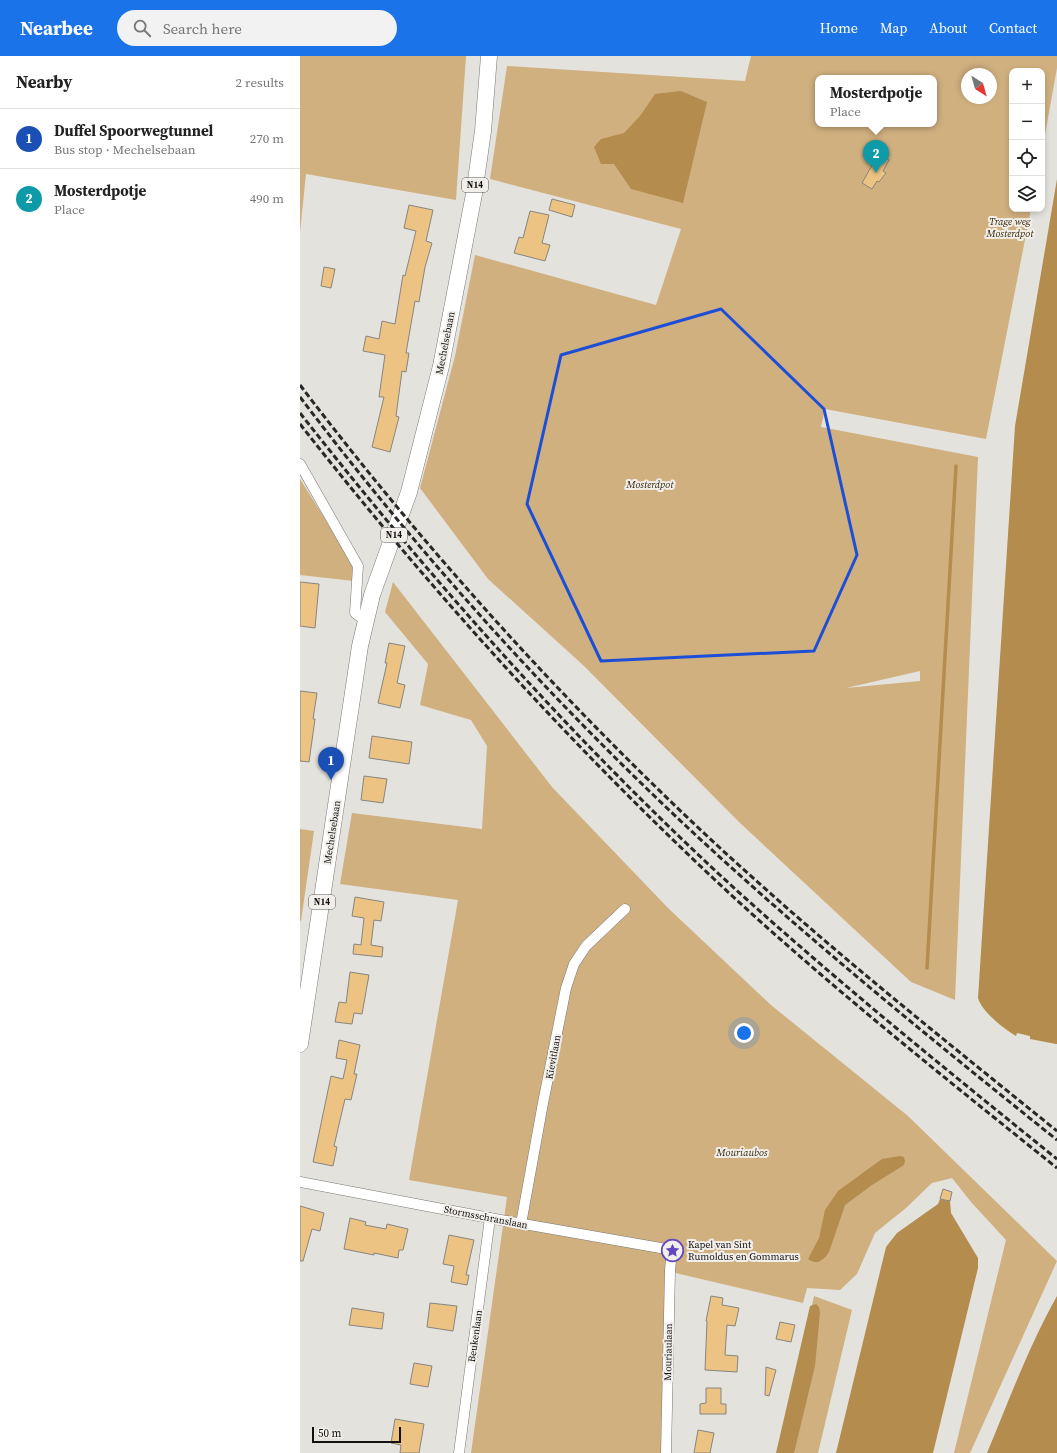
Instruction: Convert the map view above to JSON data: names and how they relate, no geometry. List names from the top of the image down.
{
  "streets": {
    "main road": ["N14", "Mechelsebaan"],
    "street": [
      "Kievitlaan",
      "Stormsschranslaan",
      "Beukenlaan",
      "Mouriaulaan"
    ]
  },
  "crossings": [
    ["Kievitlaan", "Stormsschranslaan"],
    ["Stormsschranslaan", "Beukenlaan"],
    ["Stormsschranslaan", "Mouriaulaan"]
  ],
  "parks": ["Trage weg Mosterdpot", "Mosterdpot", "Mouriaubos"],
  "places": {
    "place": ["Kapel van Sint Rumoldus en Gommarus"]
  },
  "scale_bar": "50 m",
  "north": "bottom right",
  "page": {
    "header": "Nearbee",
    "search": "Search here",
    "nav": [
      "Home",
      "Map",
      "About",
      "Contact"
    ],
    "heading": ["Nearby", "2 results"],
    "map_buttons": ["+", "−"],
    "popup": ["Mosterdpotje", "Place"],
    "list": [
      {
        "mark": "1",
        "name": "Duffel Spoorwegtunnel",
        "note": "Bus stop · Mechelsebaan",
        "value": "270 m"
      },
      {
        "mark": "2",
        "name": "Mosterdpotje",
        "note": "Place",
        "value": "490 m"
      }
    ],
    "pins": ["2", "1"],
    "scale": "50 m"
  }
}
